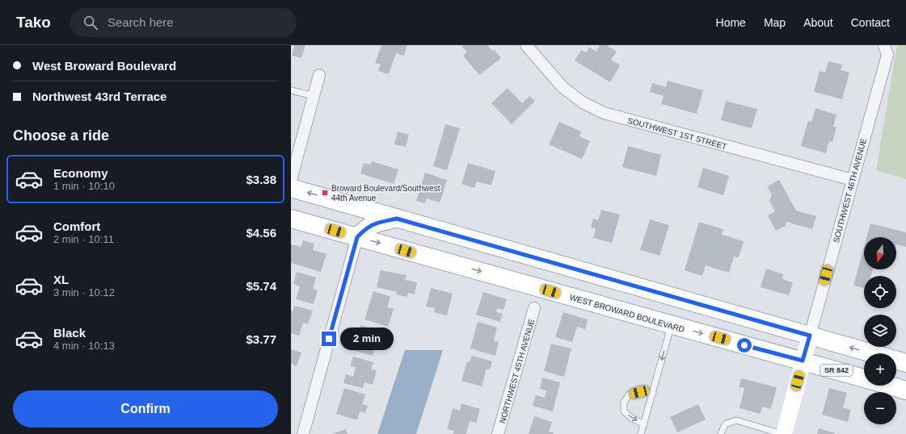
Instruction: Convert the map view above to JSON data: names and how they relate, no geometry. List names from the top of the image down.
{
  "streets": {
    "main road": ["WEST BROWARD BOULEVARD", "SR 842"],
    "street": ["SOUTHWEST 1ST STREET", "SOUTHWEST 46TH AVENUE", "NORTHWEST 45TH AVENUE"]
  },
  "crossings": [
    ["SOUTHWEST 1ST STREET", "SOUTHWEST 46TH AVENUE"]
  ],
  "places": {
    "transit": ["Broward Boulevard/Southwest 44th Avenue"]
  },
  "north": "bottom",
  "page": {
    "header": "Tako",
    "search": "Search here",
    "nav": [
      "Home",
      "Map",
      "About",
      "Contact"
    ],
    "banner": ["West Broward Boulevard", "Northwest 43rd Terrace"],
    "heading": "Choose a ride",
    "list": [
      {
        "name": "Economy",
        "note": "1 min · 10:10",
        "value": "$3.38"
      },
      {
        "name": "Comfort",
        "note": "2 min · 10:11",
        "value": "$4.56"
      },
      {
        "name": "XL",
        "note": "3 min · 10:12",
        "value": "$5.74"
      },
      {
        "name": "Black",
        "note": "4 min · 10:13",
        "value": "$3.77"
      }
    ],
    "map_buttons": ["+", "−"],
    "bubble": "2 min",
    "buttons": "Confirm"
  }
}
